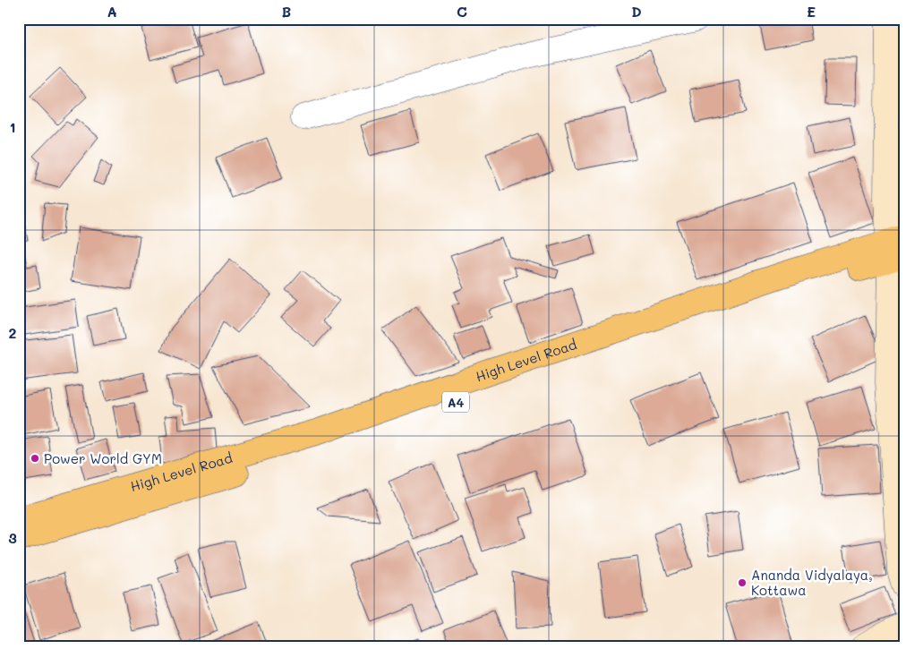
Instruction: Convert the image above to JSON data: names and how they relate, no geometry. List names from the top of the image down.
{
  "streets": {
    "highway": ["High Level Road", "A4"]
  },
  "places": ["Power World GYM", "Ananda Vidyalaya, Kottawa"],
  "grid": {
    "columns": [
      "A",
      "B",
      "C",
      "D",
      "E"
    ],
    "rows": ["1", "2", "3"]
  }
}
